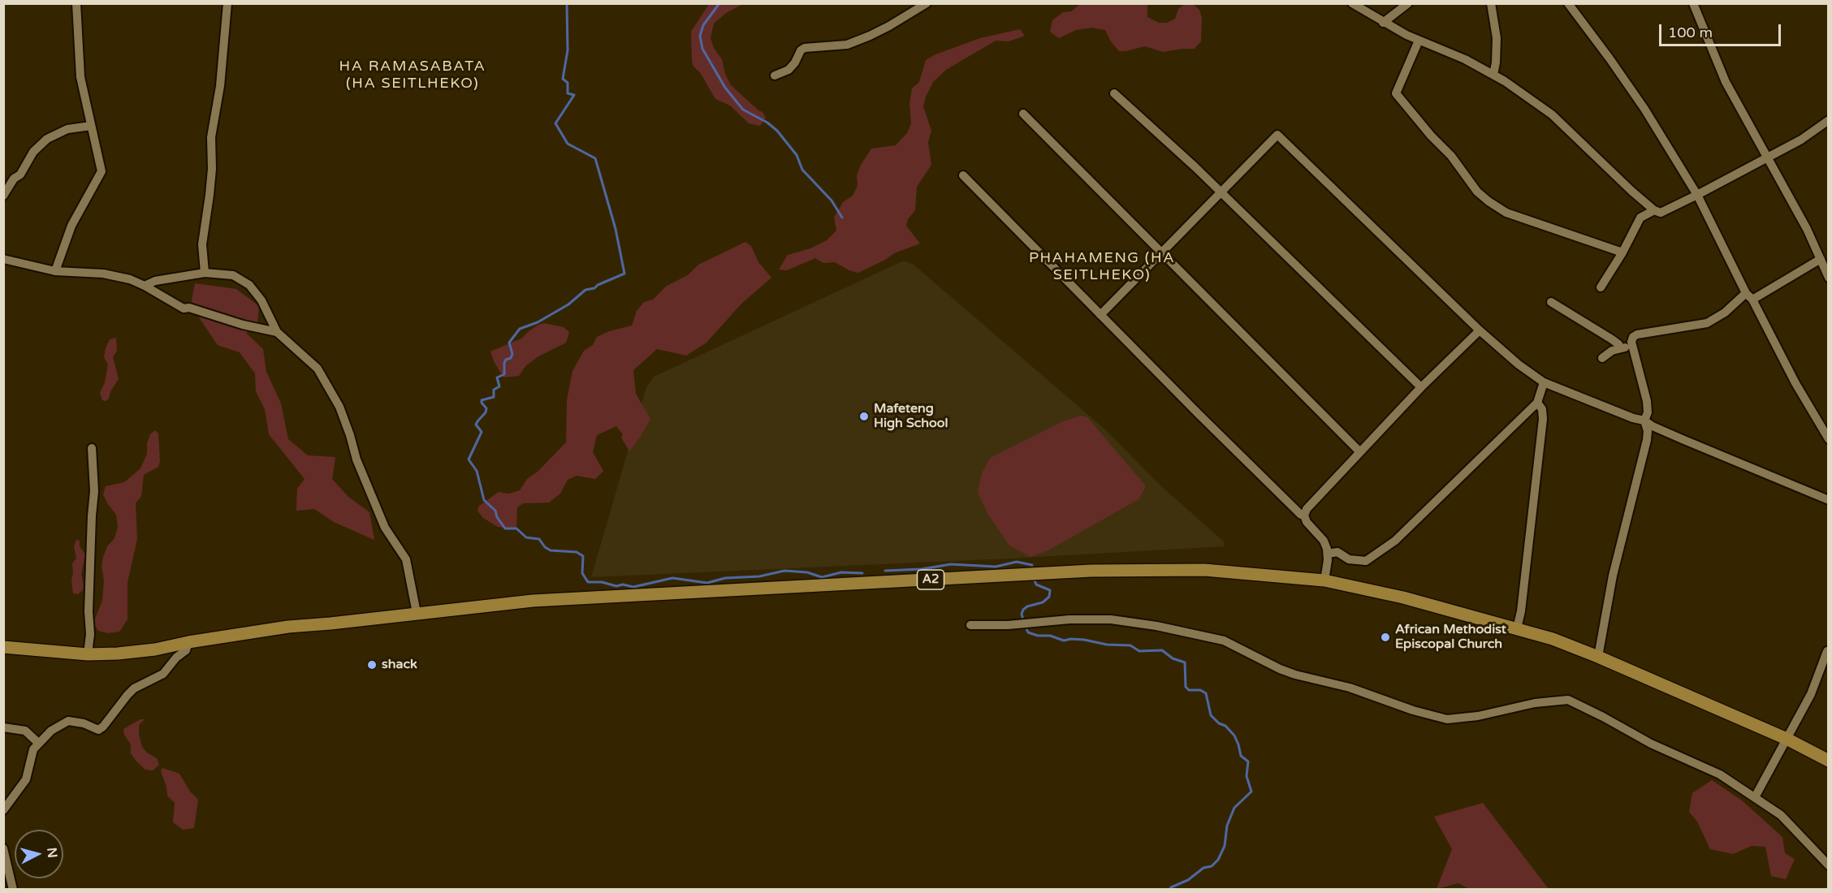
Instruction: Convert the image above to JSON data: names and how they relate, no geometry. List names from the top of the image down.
{
  "streets": {
    "main road": ["A2"]
  },
  "districts": ["HA RAMASABATA (HA SEITLHEKO)", "PHAHAMENG (HA SEITLHEKO)"],
  "places": ["Mafeteng High School", "African Methodist Episcopal Church", "shack"],
  "scale_bar": "100 m",
  "north": "right"
}
